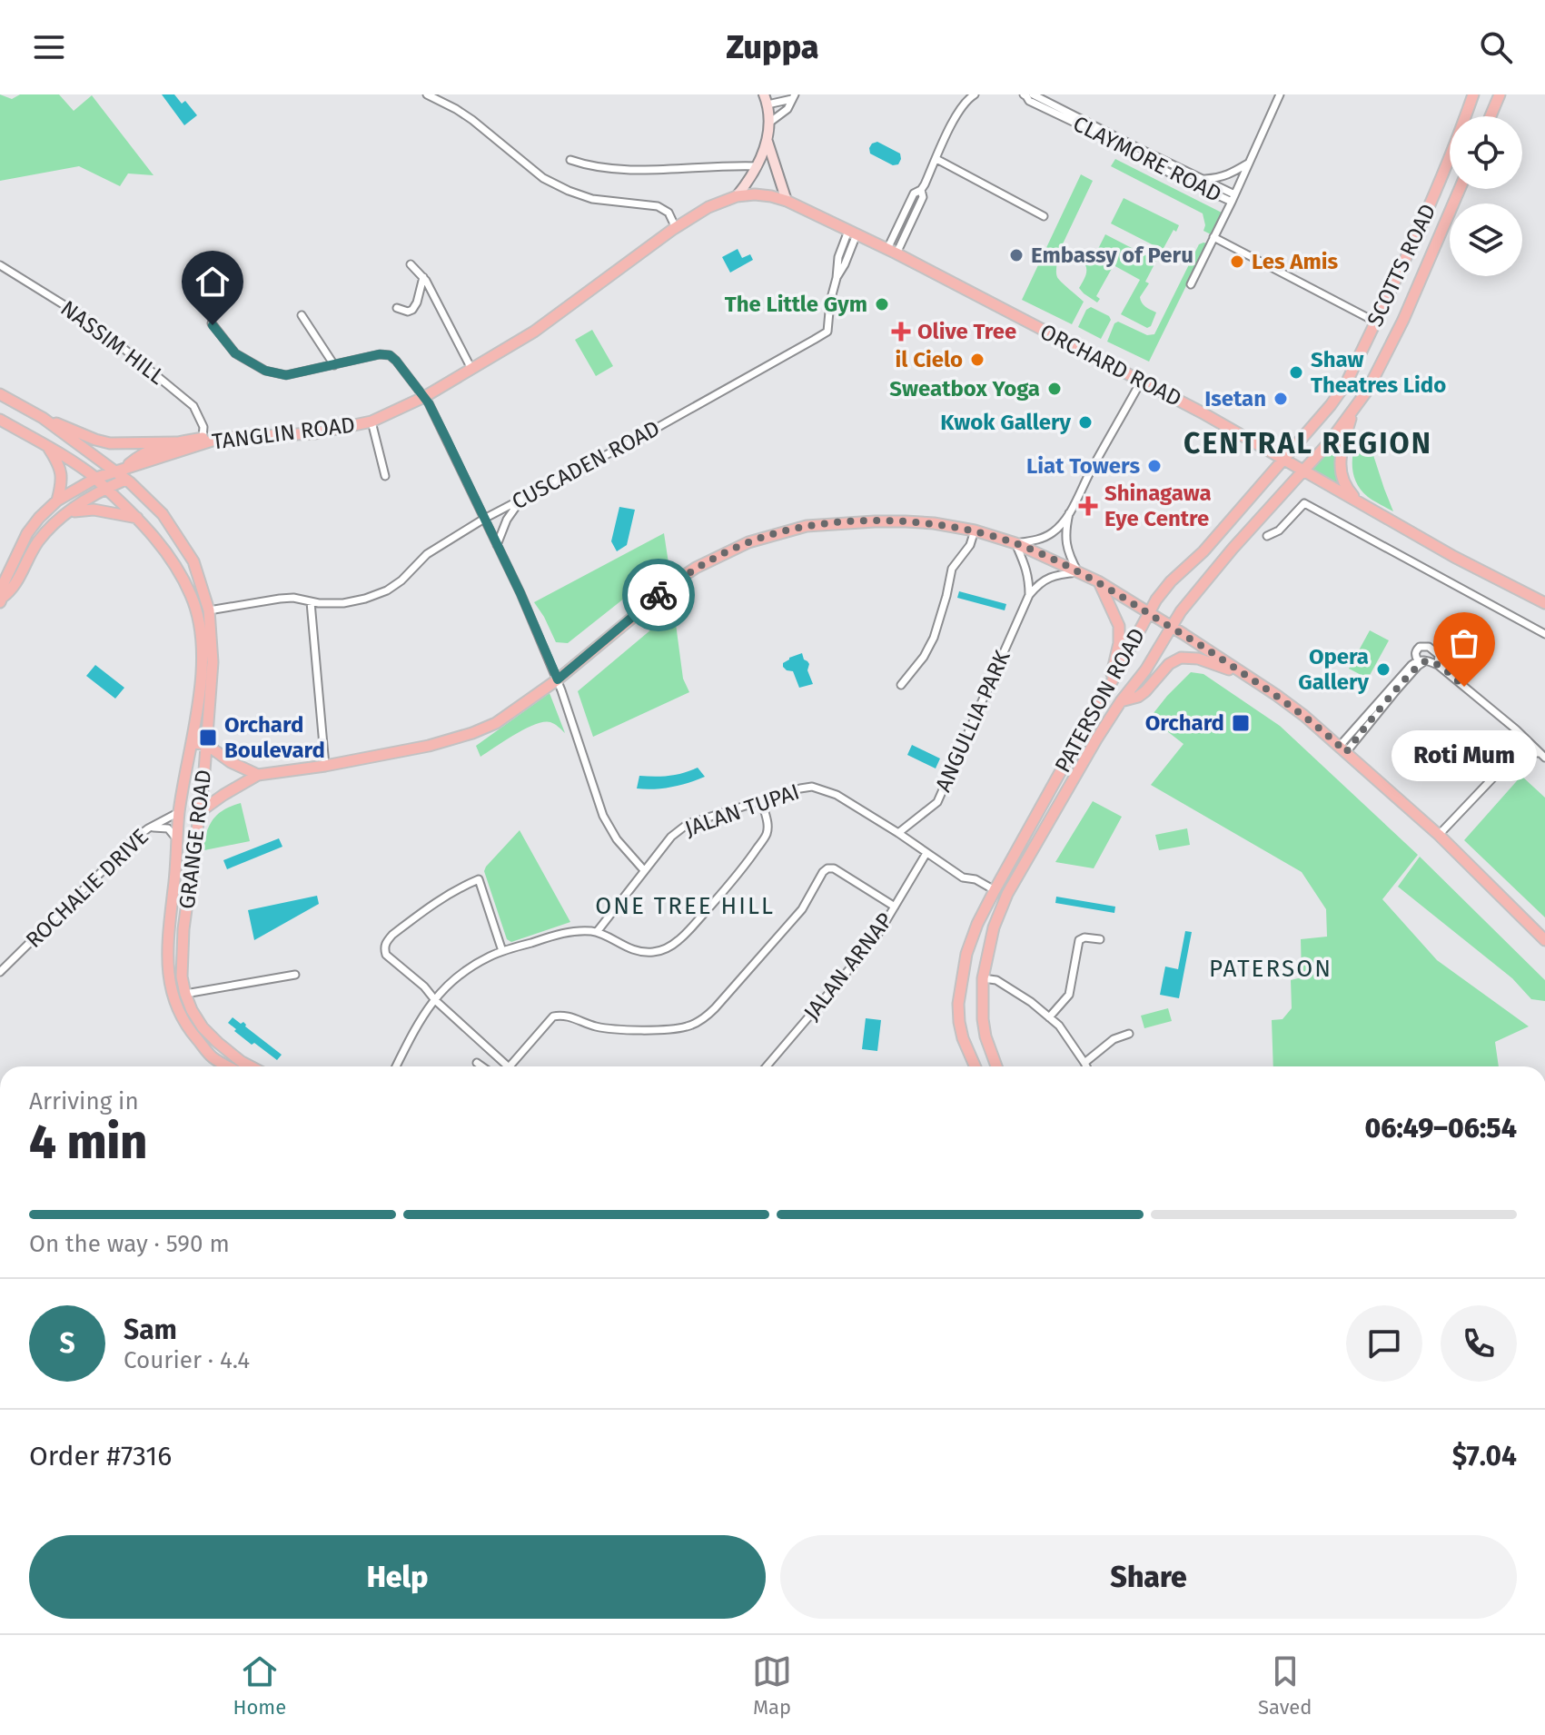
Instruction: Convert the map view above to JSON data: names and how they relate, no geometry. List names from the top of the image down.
{
  "streets": {
    "main road": [
      "SCOTTS ROAD",
      "ORCHARD ROAD",
      "TANGLIN ROAD",
      "PATERSON ROAD",
      "GRANGE ROAD"
    ],
    "street": [
      "CLAYMORE ROAD",
      "NASSIM HILL",
      "CUSCADEN ROAD",
      "ANGULLIA PARK",
      "JALAN TUPAI",
      "ROCHALIE DRIVE",
      "JALAN ARNAP"
    ]
  },
  "crossings": [
    ["SCOTTS ROAD", "ORCHARD ROAD"],
    ["SCOTTS ROAD", "PATERSON ROAD"],
    ["ORCHARD ROAD", "TANGLIN ROAD"],
    ["ORCHARD ROAD", "CUSCADEN ROAD"],
    ["ORCHARD ROAD", "PATERSON ROAD"],
    ["TANGLIN ROAD", "GRANGE ROAD"],
    ["CUSCADEN ROAD", "GRANGE ROAD"],
    ["PATERSON ROAD", "JALAN TUPAI"],
    ["ANGULLIA PARK", "JALAN TUPAI"],
    ["JALAN TUPAI", "JALAN ARNAP"],
    ["GRANGE ROAD", "ROCHALIE DRIVE"]
  ],
  "districts": ["CENTRAL REGION", "ONE TREE HILL", "PATERSON"],
  "places": {
    "other": [
      "Embassy of Peru",
      "Les Amis",
      "The Little Gym",
      "il Cielo",
      "Shaw Theatres Lido",
      "Sweatbox Yoga",
      "Isetan",
      "Kwok Gallery",
      "Liat Towers",
      "Opera Gallery",
      "Roti Mum"
    ],
    "health": ["Olive Tree", "Shinagawa Eye Centre"],
    "transit": ["Orchard", "Orchard Boulevard"]
  },
  "page": {
    "header": "Zuppa",
    "bubble": "Roti Mum",
    "heading": ["4 min", "Arriving in", "06:49–06:54"],
    "panel": [
      "Sam",
      "Courier · 4.4",
      "Order #7316",
      "$7.04"
    ],
    "bar": "On the way · 590 m",
    "round": "S",
    "buttons": ["Help", "Share"],
    "tabs": ["Home", "Map", "Saved"]
  }
}
